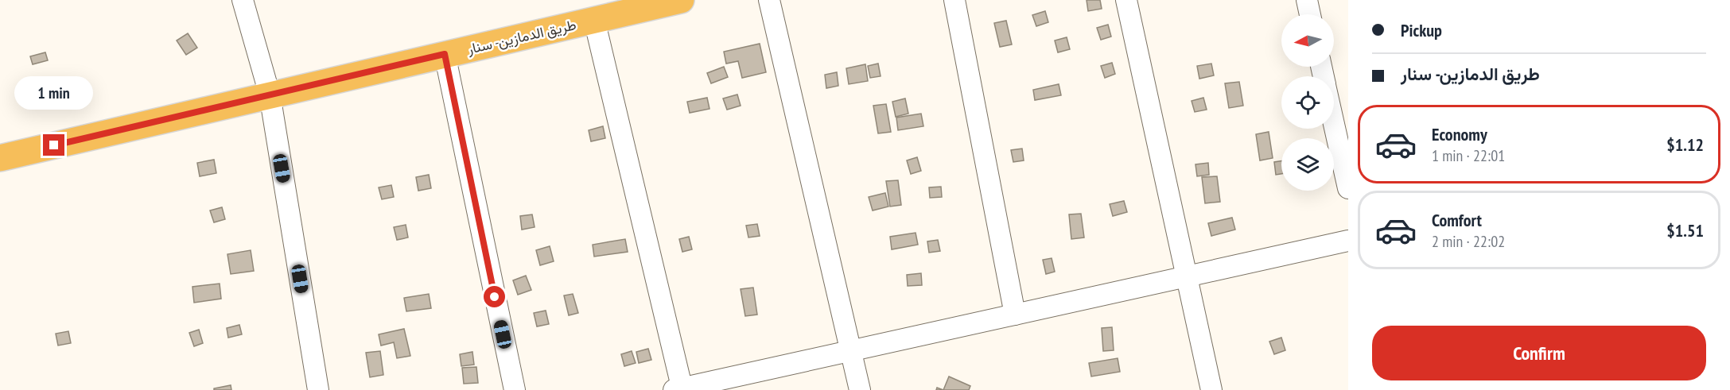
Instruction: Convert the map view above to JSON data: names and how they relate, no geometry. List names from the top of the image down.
{
  "streets": {
    "highway": ["طريق الدمازين- سنار"]
  },
  "north": "left",
  "page": {
    "banner": ["Pickup", "طريق الدمازين- سنار"],
    "bubble": "1 min",
    "list": [
      {
        "name": "Economy",
        "note": "1 min · 22:01",
        "value": "$1.12"
      },
      {
        "name": "Comfort",
        "note": "2 min · 22:02",
        "value": "$1.51"
      }
    ],
    "buttons": "Confirm"
  }
}
